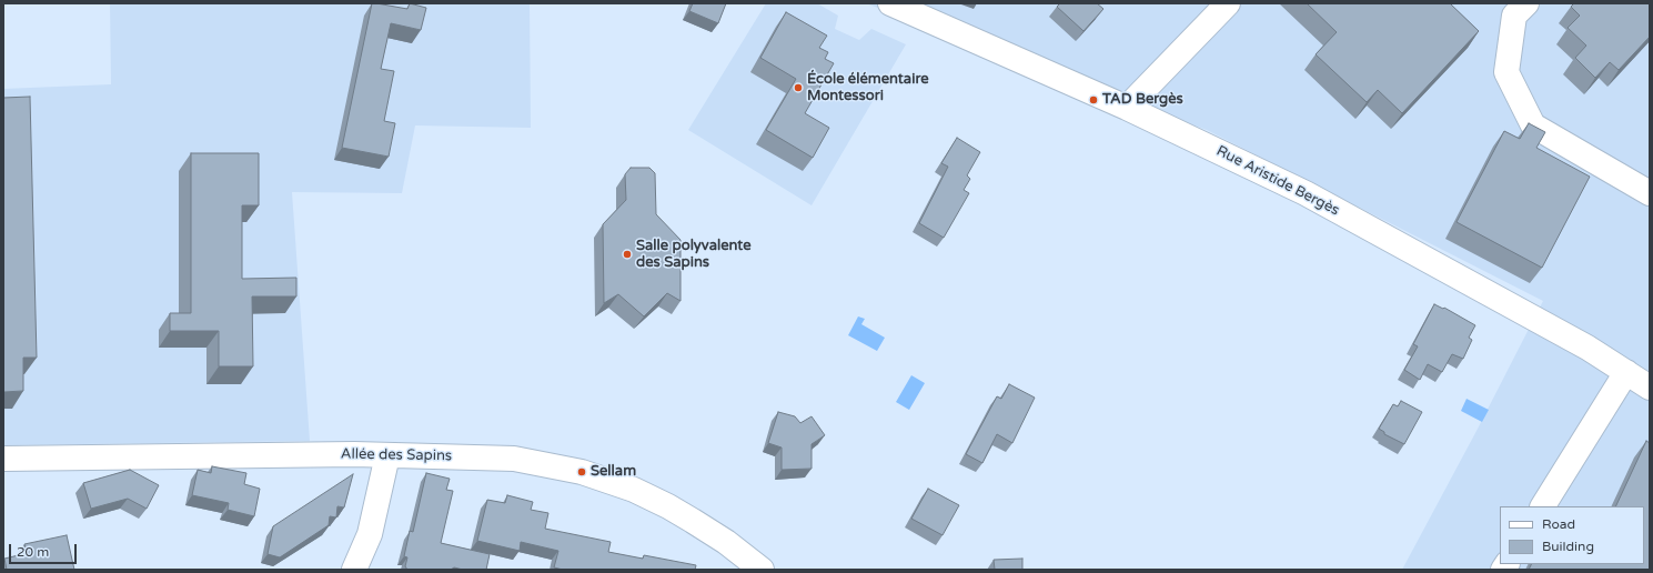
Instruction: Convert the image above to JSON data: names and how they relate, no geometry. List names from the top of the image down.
{
  "streets": {
    "street": ["Rue Aristide Bergès", "Allée des Sapins"]
  },
  "places": [
    "École élémentaire Montessori",
    "TAD Bergès",
    "Salle polyvalente des Sapins",
    "Sellam"
  ],
  "legend": ["Road", "Building"],
  "scale_bar": "20 m"
}
